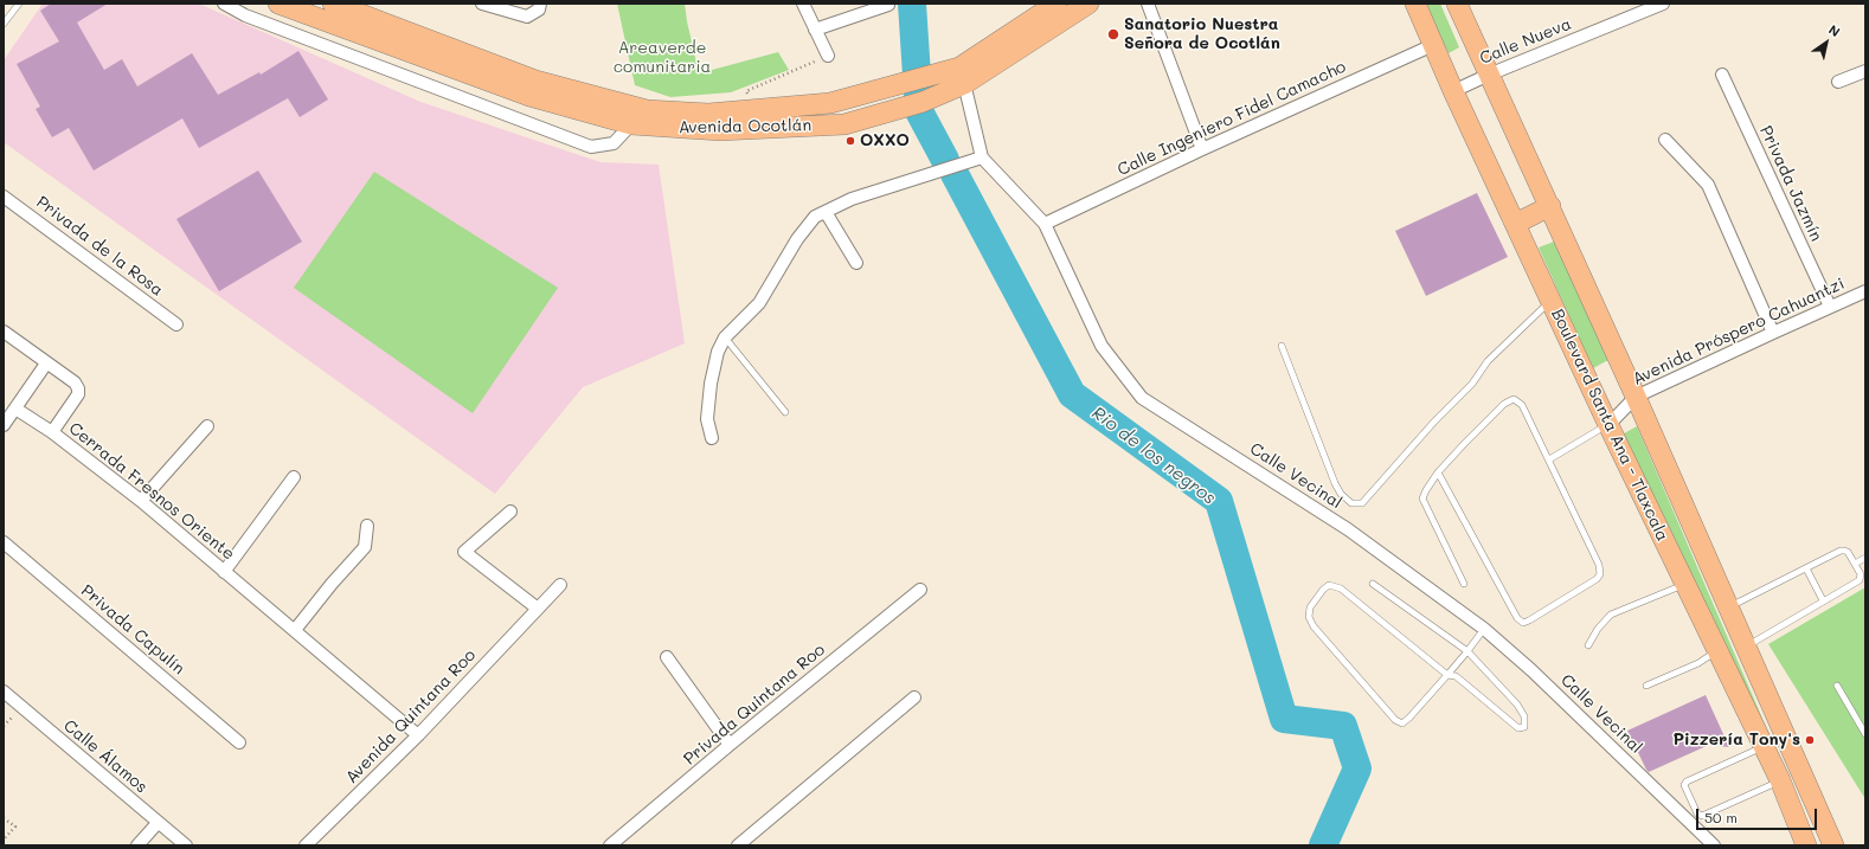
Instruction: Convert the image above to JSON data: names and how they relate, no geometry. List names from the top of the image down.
{
  "streets": {
    "main road": ["Avenida Ocotlán", "Boulevard Santa Ana - Tlaxcala"],
    "street": [
      "Calle Nueva",
      "Calle Ingeniero Fidel Camacho",
      "Privada Jazmín",
      "Privada de la Rosa",
      "Avenida Próspero Cahuantzi",
      "Calle Vecinal",
      "Cerrada Fresnos Oriente",
      "Privada Capulín",
      "Privada Quintana Roo",
      "Avenida Quintana Roo",
      "Calle Álamos"
    ]
  },
  "crossings": [
    ["Calle Nueva", "Boulevard Santa Ana - Tlaxcala"],
    ["Calle Ingeniero Fidel Camacho", "Boulevard Santa Ana - Tlaxcala"],
    ["Calle Ingeniero Fidel Camacho", "Calle Vecinal"],
    ["Avenida Ocotlán", "Calle Vecinal"],
    ["Privada Jazmín", "Avenida Próspero Cahuantzi"],
    ["Avenida Próspero Cahuantzi", "Boulevard Santa Ana - Tlaxcala"],
    ["Cerrada Fresnos Oriente", "Avenida Quintana Roo"]
  ],
  "water": ["Rio de los negros"],
  "parks": ["Areaverde comunitaria"],
  "places": ["Sanatorio Nuestra Señora de Ocotlán", "OXXO", "Pizzería Tony's"],
  "scale_bar": "50 m",
  "north": "top right"
}
